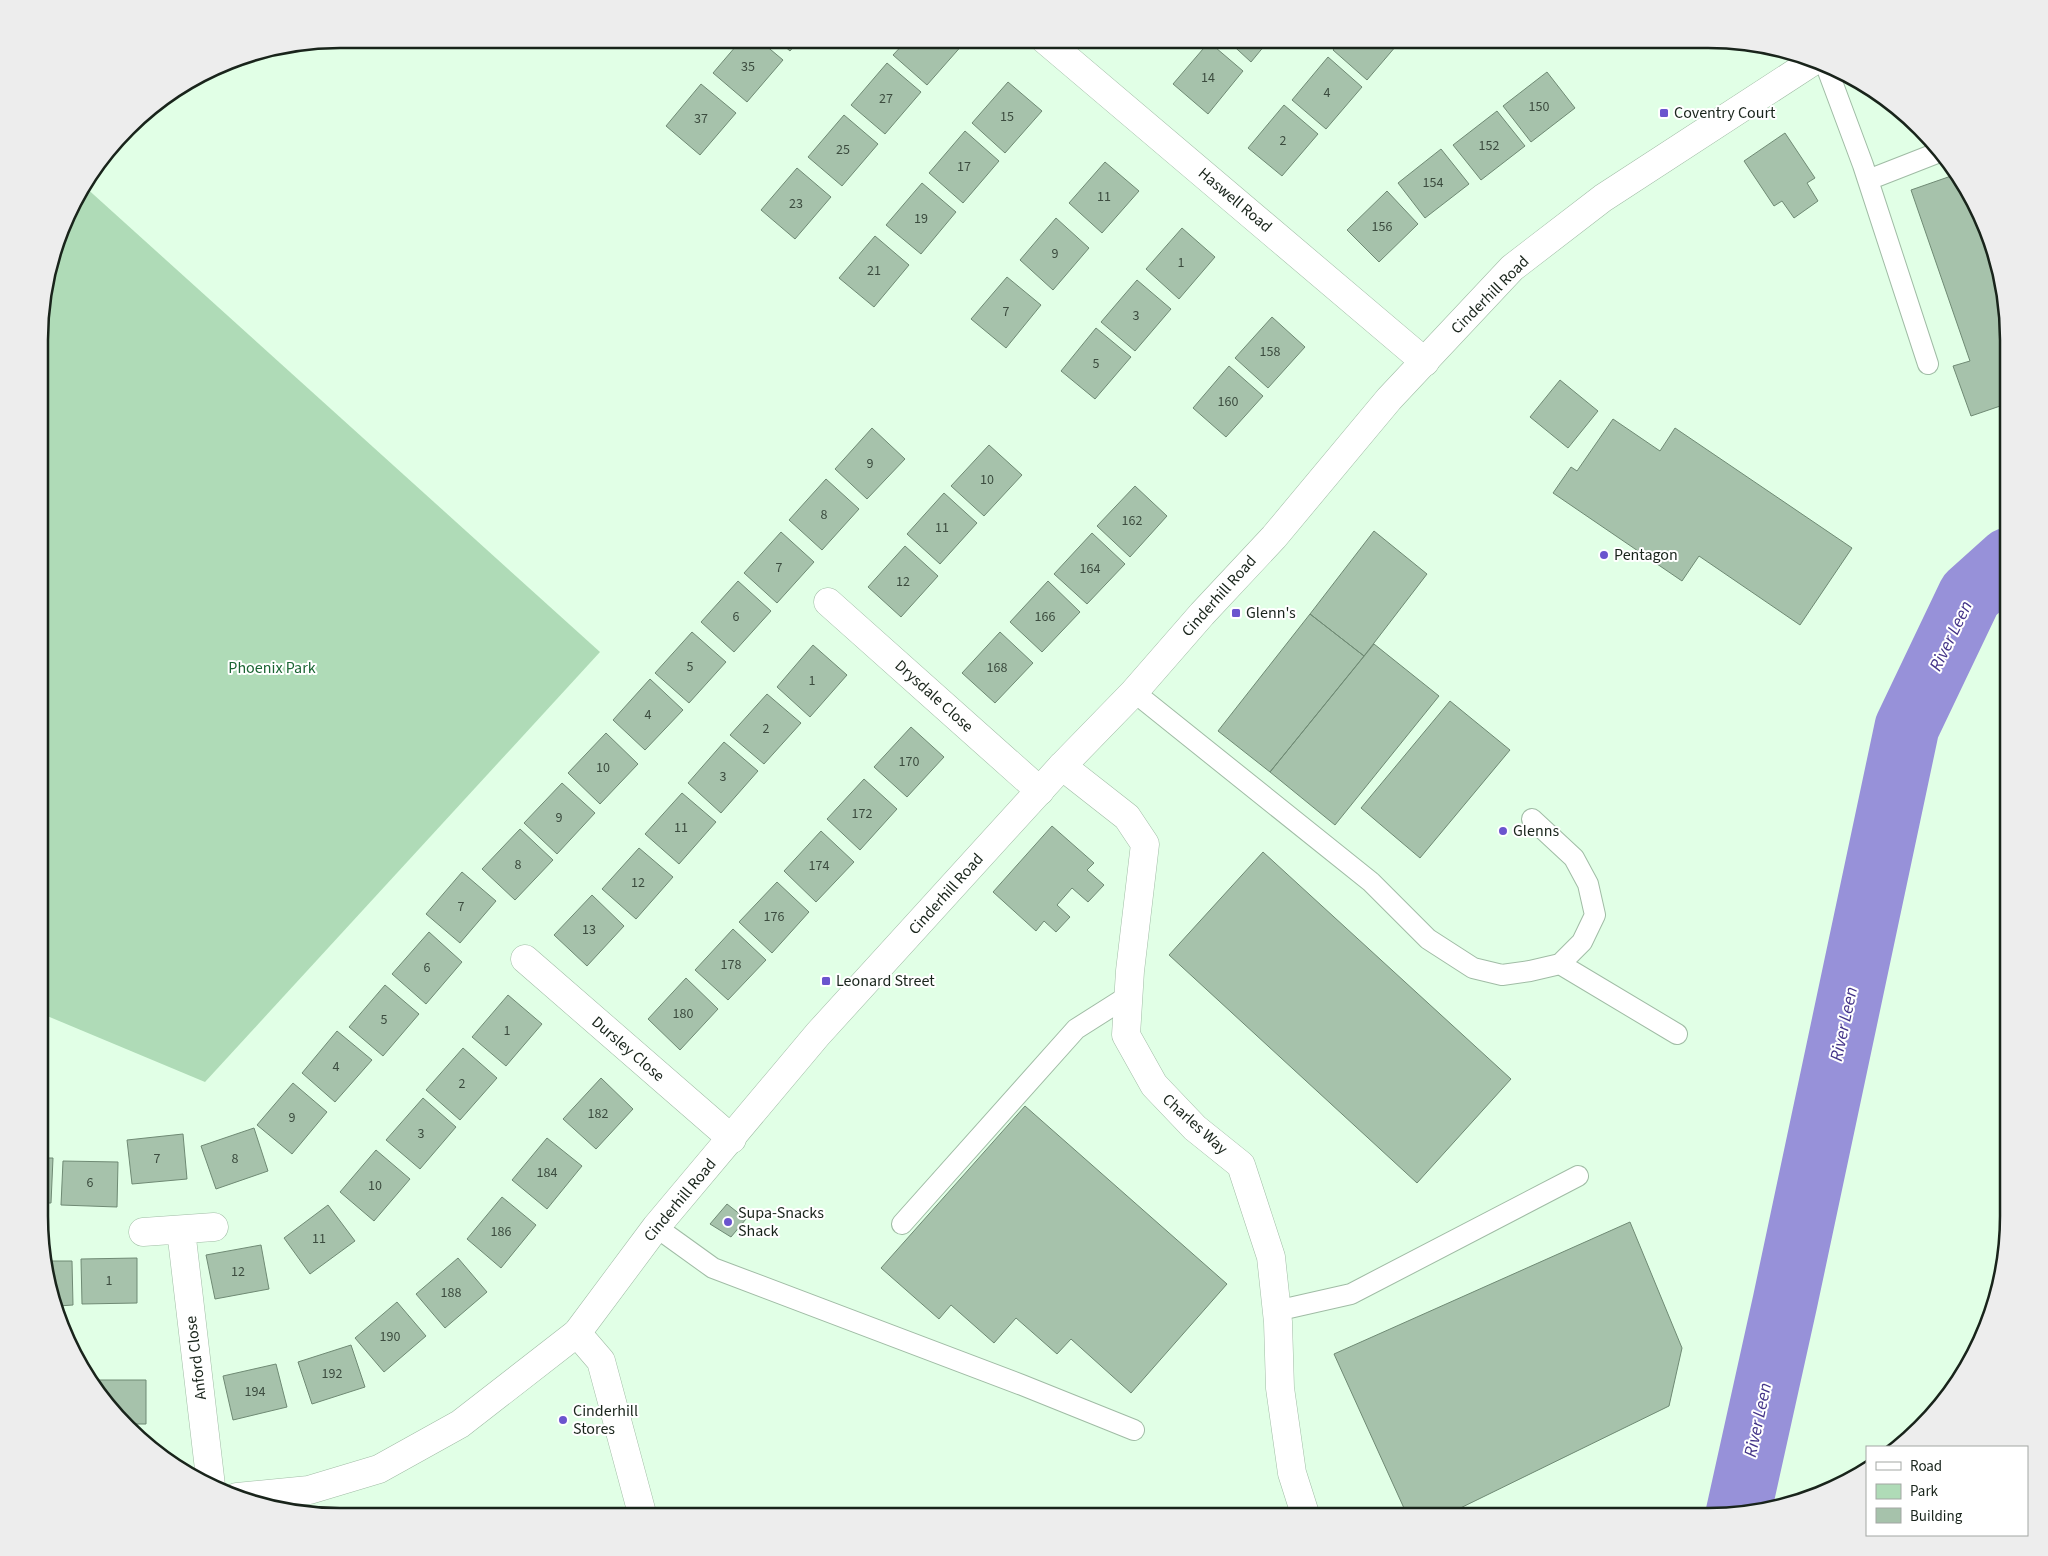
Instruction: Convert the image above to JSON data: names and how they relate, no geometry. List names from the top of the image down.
{
  "streets": {
    "street": [
      "Haswell Road",
      "Cinderhill Road",
      "Drysdale Close",
      "Dursley Close",
      "Charles Way",
      "Anford Close"
    ]
  },
  "crossings": [
    ["Haswell Road", "Cinderhill Road"],
    ["Cinderhill Road", "Drysdale Close"],
    ["Cinderhill Road", "Dursley Close"],
    ["Cinderhill Road", "Charles Way"]
  ],
  "water": ["River Leen"],
  "parks": ["Phoenix Park"],
  "places": {
    "transit": ["Coventry Court", "Glenn's", "Leonard Street"],
    "other": [
      "Pentagon",
      "Glenns",
      "Supa-Snacks Shack",
      "Cinderhill Stores"
    ]
  },
  "house_numbers": [
    "35",
    "14",
    "4",
    "27",
    "150",
    "15",
    "37",
    "2",
    "152",
    "25",
    "17",
    "154",
    "11",
    "23",
    "19",
    "156",
    "9",
    "1",
    "21",
    "7",
    "3",
    "158",
    "5",
    "160",
    "9",
    "10",
    "8",
    "162",
    "11",
    "7",
    "164",
    "12",
    "6",
    "166",
    "5",
    "168",
    "1",
    "4",
    "2",
    "170",
    "10",
    "3",
    "172",
    "9",
    "11",
    "8",
    "174",
    "12",
    "7",
    "176",
    "13",
    "178",
    "6",
    "180",
    "5",
    "1",
    "4",
    "2",
    "182",
    "9",
    "3",
    "7",
    "8",
    "184",
    "6",
    "10",
    "186",
    "11",
    "12",
    "1",
    "188",
    "190",
    "192",
    "194"
  ],
  "legend": ["Road", "Park", "Building"]
}
